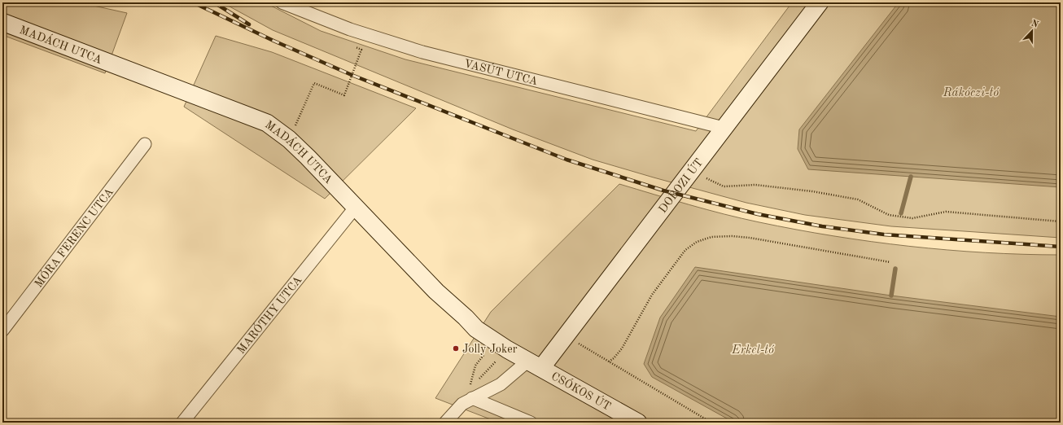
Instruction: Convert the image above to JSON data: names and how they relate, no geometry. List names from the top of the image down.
{
  "streets": {
    "main road": ["MADÁCH UTCA", "DOBOZI ÚT", "CSÓKOS ÚT"],
    "street": ["VASÚT UTCA", "MÓRA FERENC UTCA", "MARÓTHY UTCA"]
  },
  "crossings": [
    ["MADÁCH UTCA", "DOBOZI ÚT"],
    ["MADÁCH UTCA", "MARÓTHY UTCA"],
    ["MADÁCH UTCA", "CSÓKOS ÚT"],
    ["VASÚT UTCA", "DOBOZI ÚT"],
    ["DOBOZI ÚT", "CSÓKOS ÚT"]
  ],
  "water": ["Rákóczi-tó", "Erkel-tó"],
  "places": ["Jolly Joker"],
  "north": "top"
}
